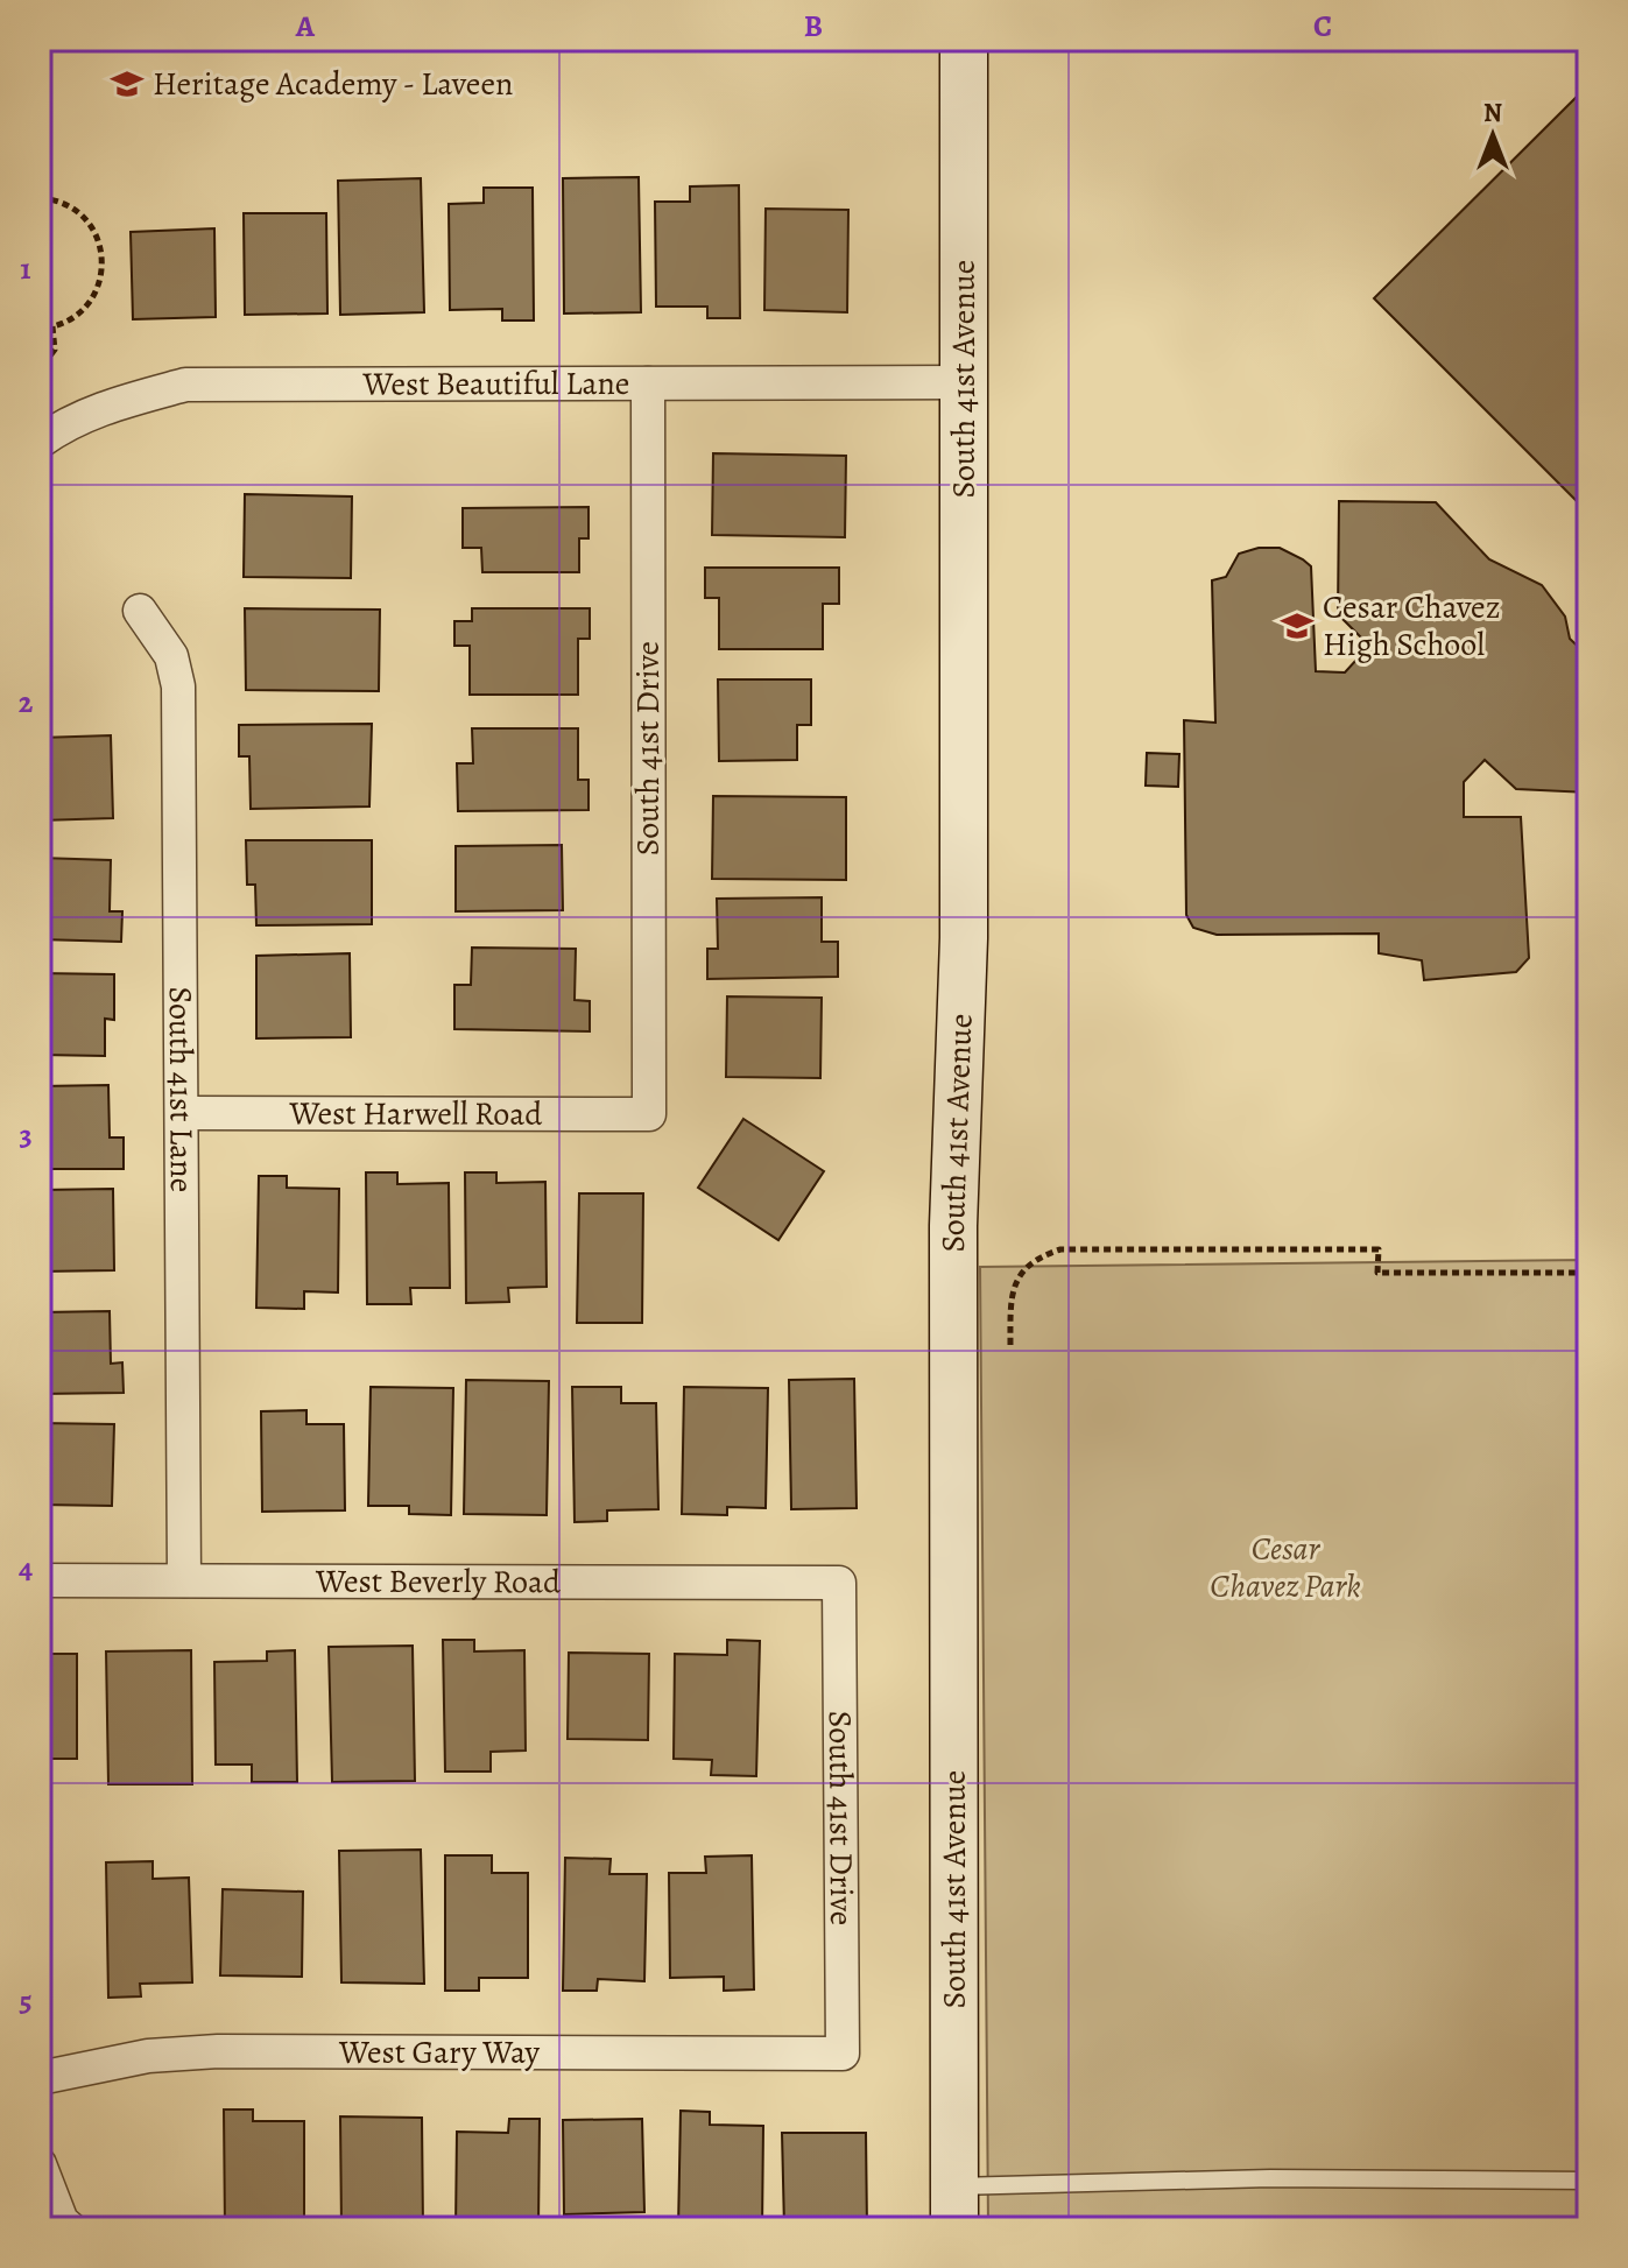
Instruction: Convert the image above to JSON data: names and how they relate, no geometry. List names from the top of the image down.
{
  "streets": {
    "street": [
      "South 41st Avenue",
      "West Beautiful Lane",
      "South 41st Drive",
      "South 41st Lane",
      "West Harwell Road",
      "West Beverly Road",
      "West Gary Way"
    ]
  },
  "crossings": [
    ["South 41st Avenue", "West Beautiful Lane"],
    ["West Beautiful Lane", "South 41st Drive"],
    ["South 41st Drive", "West Harwell Road"],
    ["South 41st Drive", "West Beverly Road"],
    ["South 41st Drive", "West Gary Way"],
    ["South 41st Lane", "West Harwell Road"],
    ["South 41st Lane", "West Beverly Road"]
  ],
  "parks": ["Cesar Chavez Park"],
  "places": {
    "school or university": ["Heritage Academy - Laveen", "Cesar Chavez High School"]
  },
  "north": "top",
  "grid": {
    "columns": ["A", "B", "C"],
    "rows": [
      "1",
      "2",
      "3",
      "4",
      "5"
    ]
  }
}
